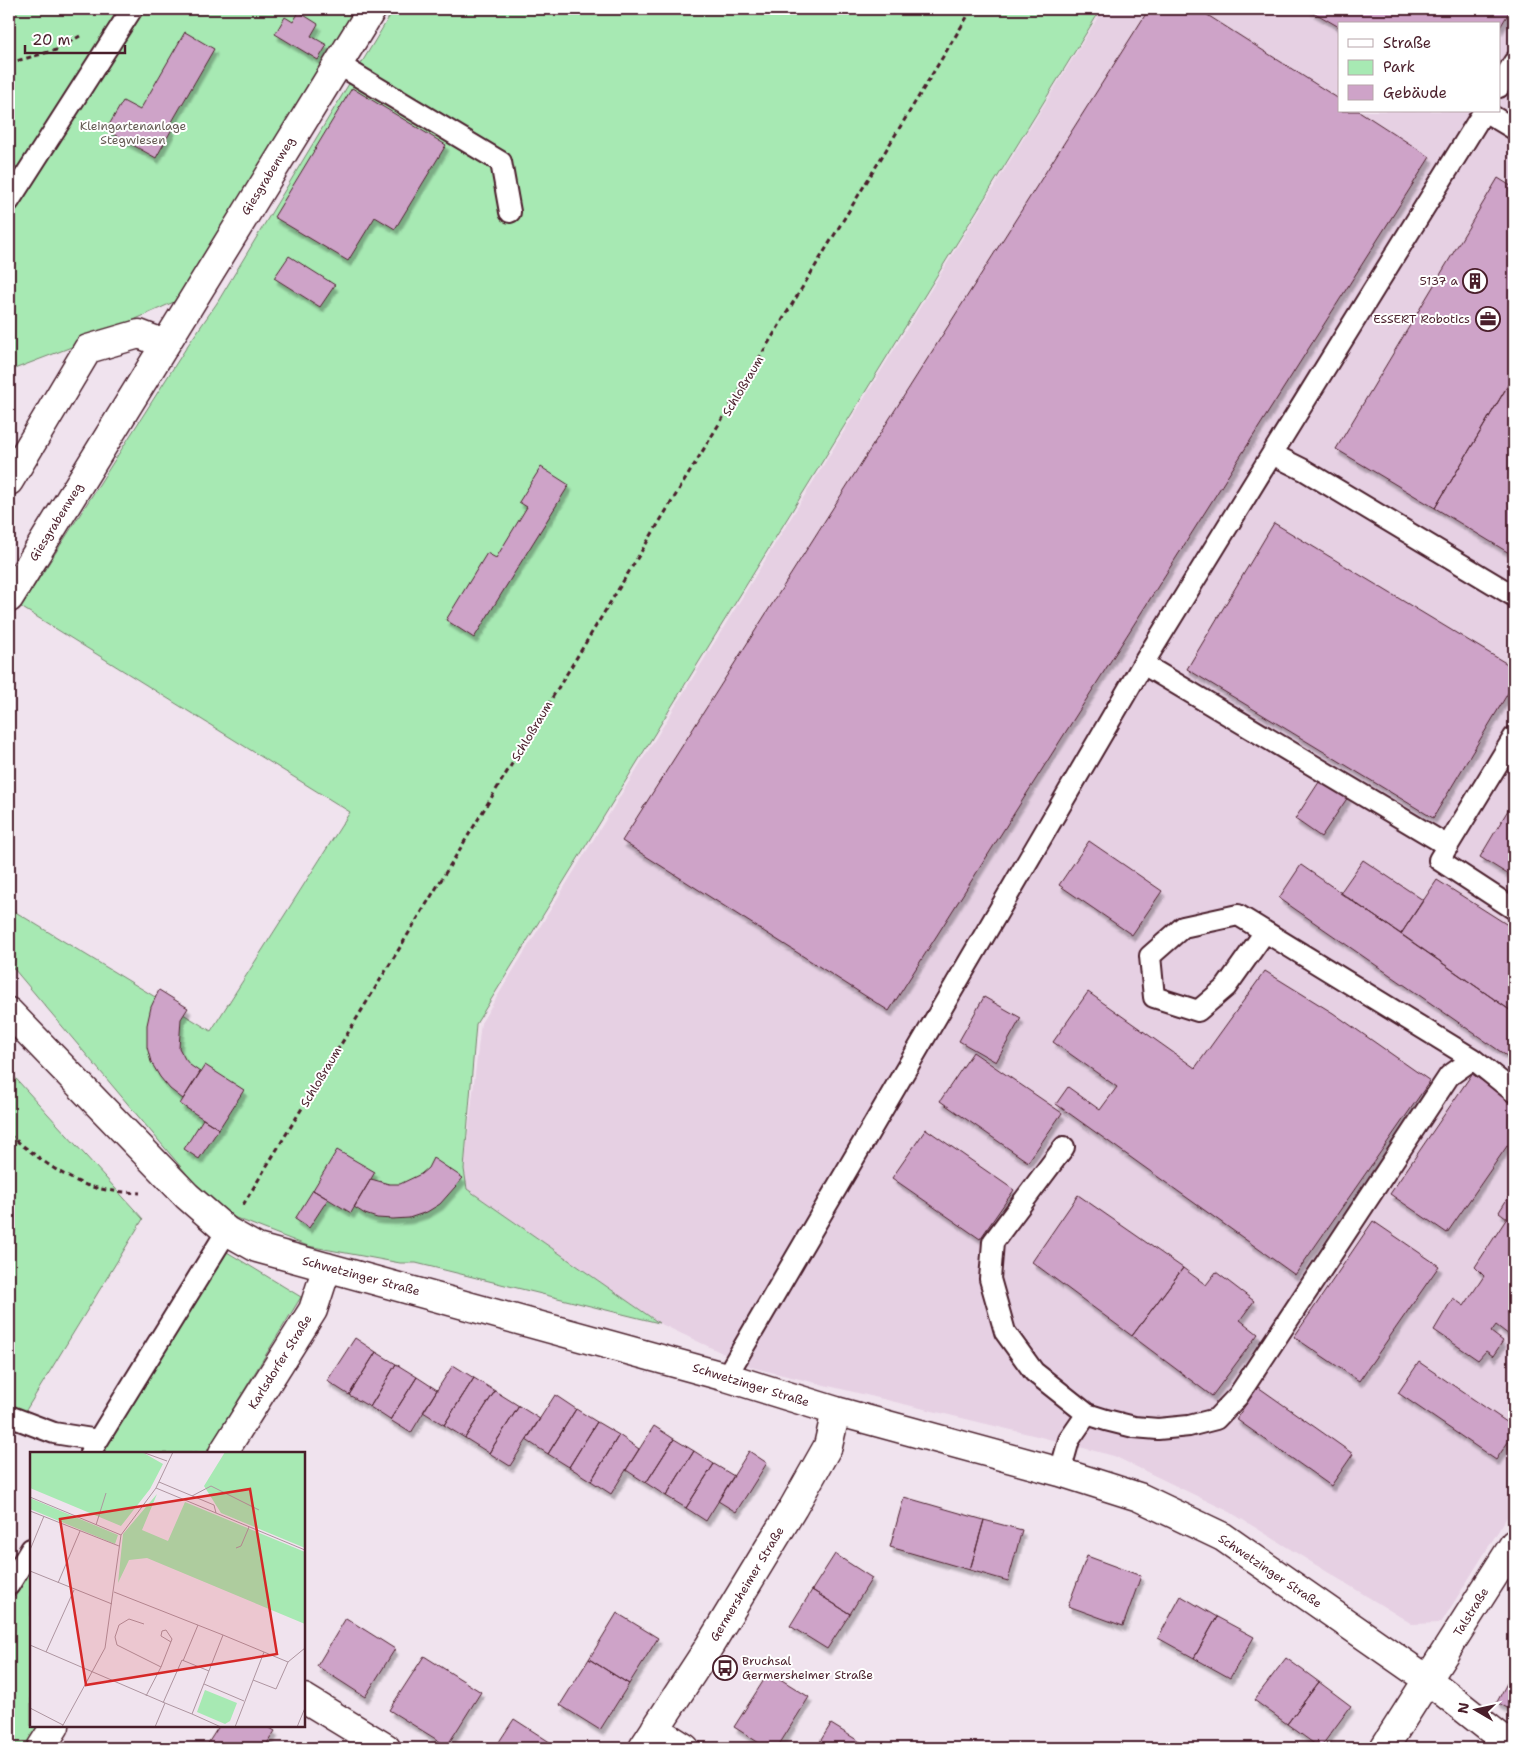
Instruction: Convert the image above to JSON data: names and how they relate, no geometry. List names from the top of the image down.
{
  "streets": {
    "street": [
      "Giesgrabenweg",
      "Schwetzinger Straße",
      "Karlsdorfer Straße",
      "Germersheimer Straße",
      "Talstraße"
    ],
    "path": ["Schloßraum"]
  },
  "crossings": [
    ["Schloßraum", "Schwetzinger Straße"],
    ["Schwetzinger Straße", "Karlsdorfer Straße"],
    ["Schwetzinger Straße", "Germersheimer Straße"],
    ["Schwetzinger Straße", "Talstraße"]
  ],
  "parks": ["Kleingartenanlage Stegwiesen"],
  "places": {
    "building": ["5137 a"],
    "office": ["ESSERT Robotics"],
    "bus stop": ["Bruchsal Germersheimer Straße"]
  },
  "legend": ["Straße", "Park", "Gebäude"],
  "scale_bar": "20 m",
  "north": "left"
}
